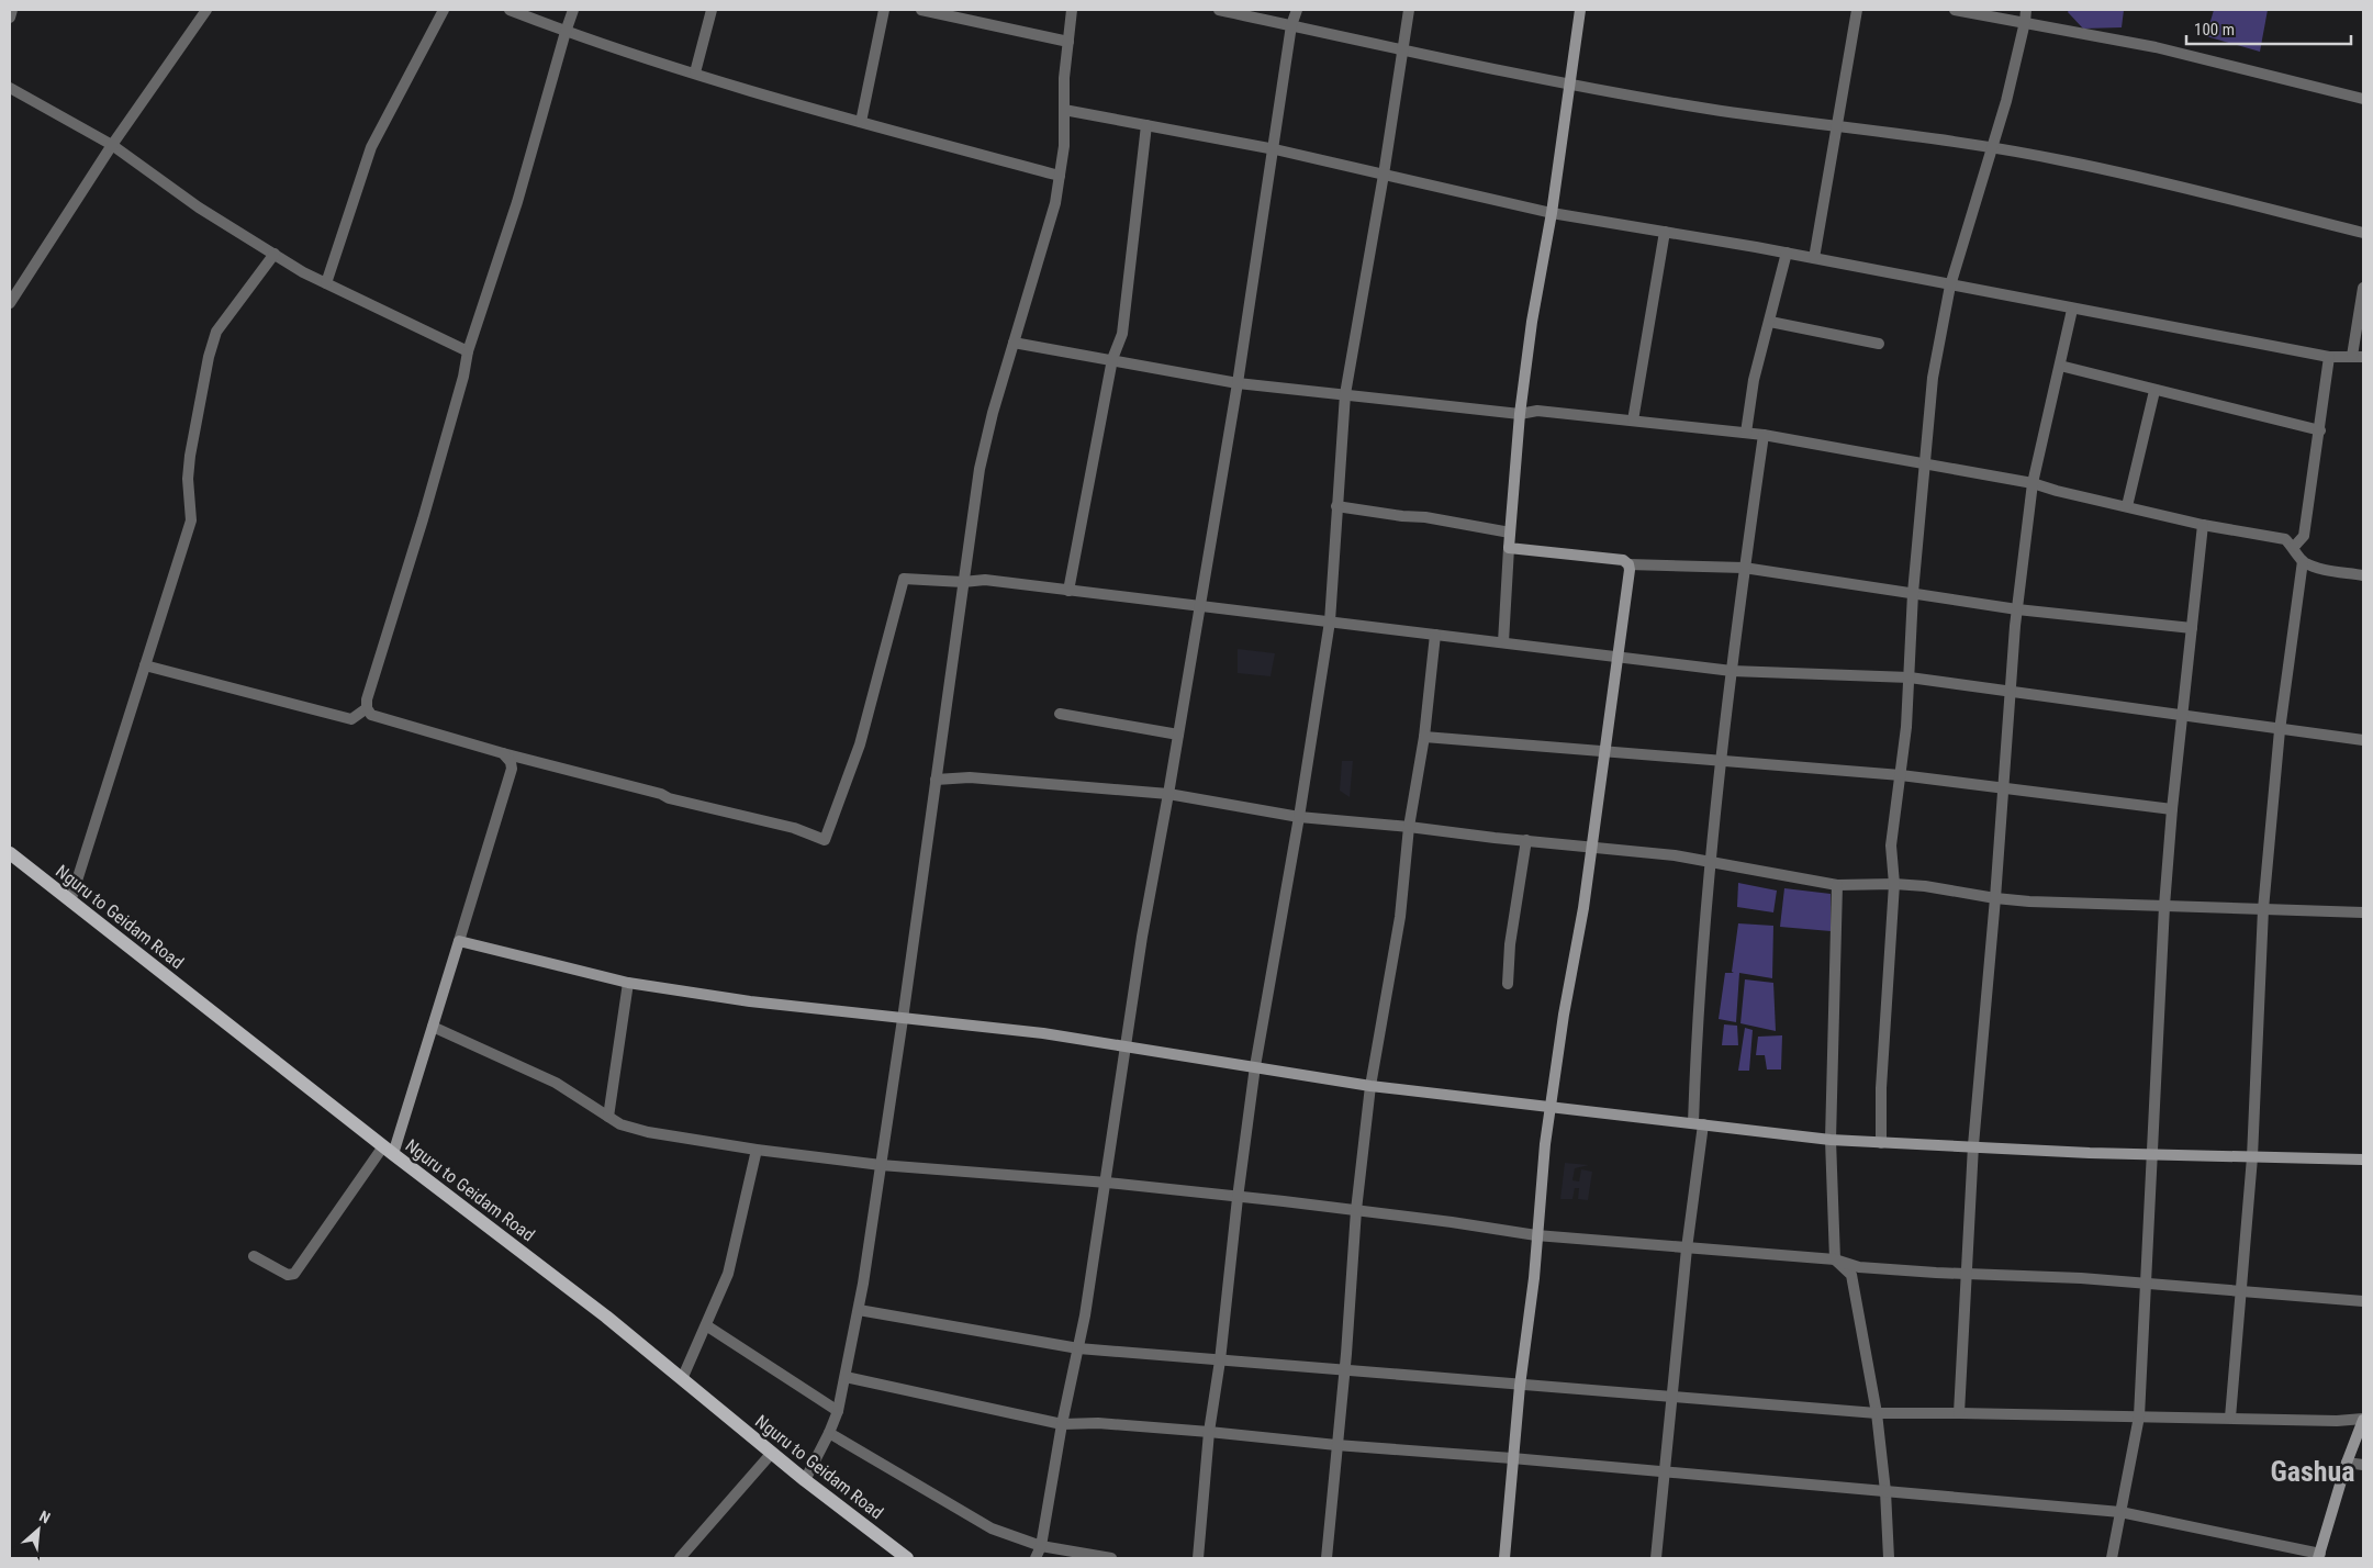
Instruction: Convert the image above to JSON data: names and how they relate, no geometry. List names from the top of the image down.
{
  "streets": {
    "main road": ["Nguru to Geidam Road"]
  },
  "districts": ["Gashua"],
  "scale_bar": "100 m",
  "north": "top right"
}
